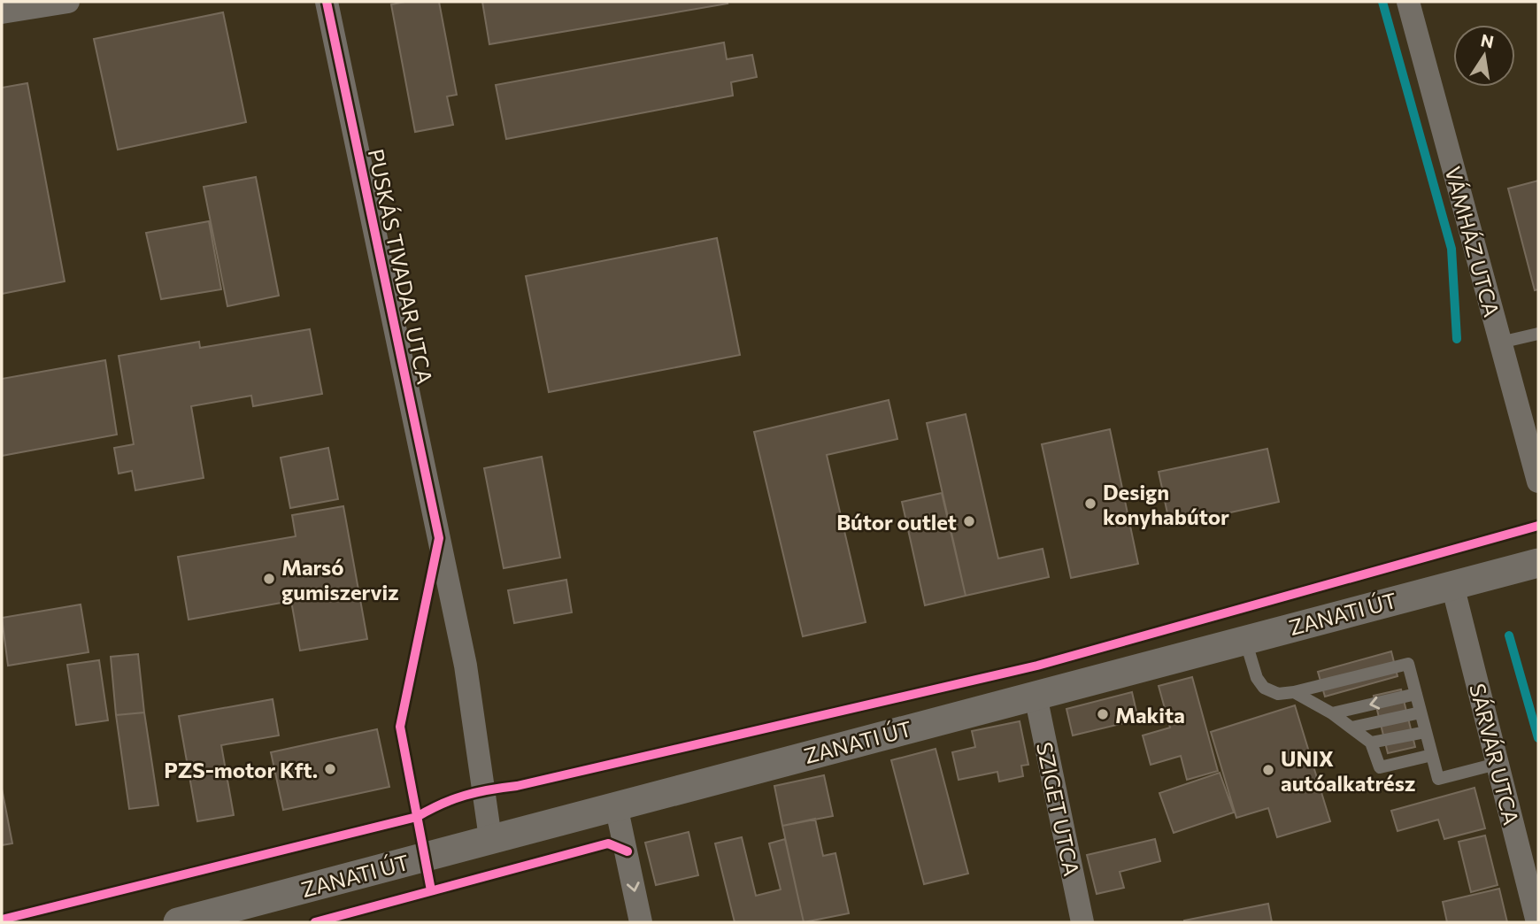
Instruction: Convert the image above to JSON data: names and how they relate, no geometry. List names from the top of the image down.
{
  "streets": {
    "street": [
      "VÁMHÁZ UTCA",
      "PUSKÁS TIVADAR UTCA",
      "ZANATI ÚT",
      "SÁRVÁR UTCA",
      "SZIGET UTCA"
    ]
  },
  "crossings": [
    ["PUSKÁS TIVADAR UTCA", "ZANATI ÚT"],
    ["ZANATI ÚT", "SÁRVÁR UTCA"],
    ["ZANATI ÚT", "SZIGET UTCA"]
  ],
  "places": [
    "Design konyhabútor",
    "Bútor outlet",
    "Marsó gumiszerviz",
    "Makita",
    "PZS-motor Kft.",
    "UNIX autóalkatrész"
  ],
  "north": "top"
}
